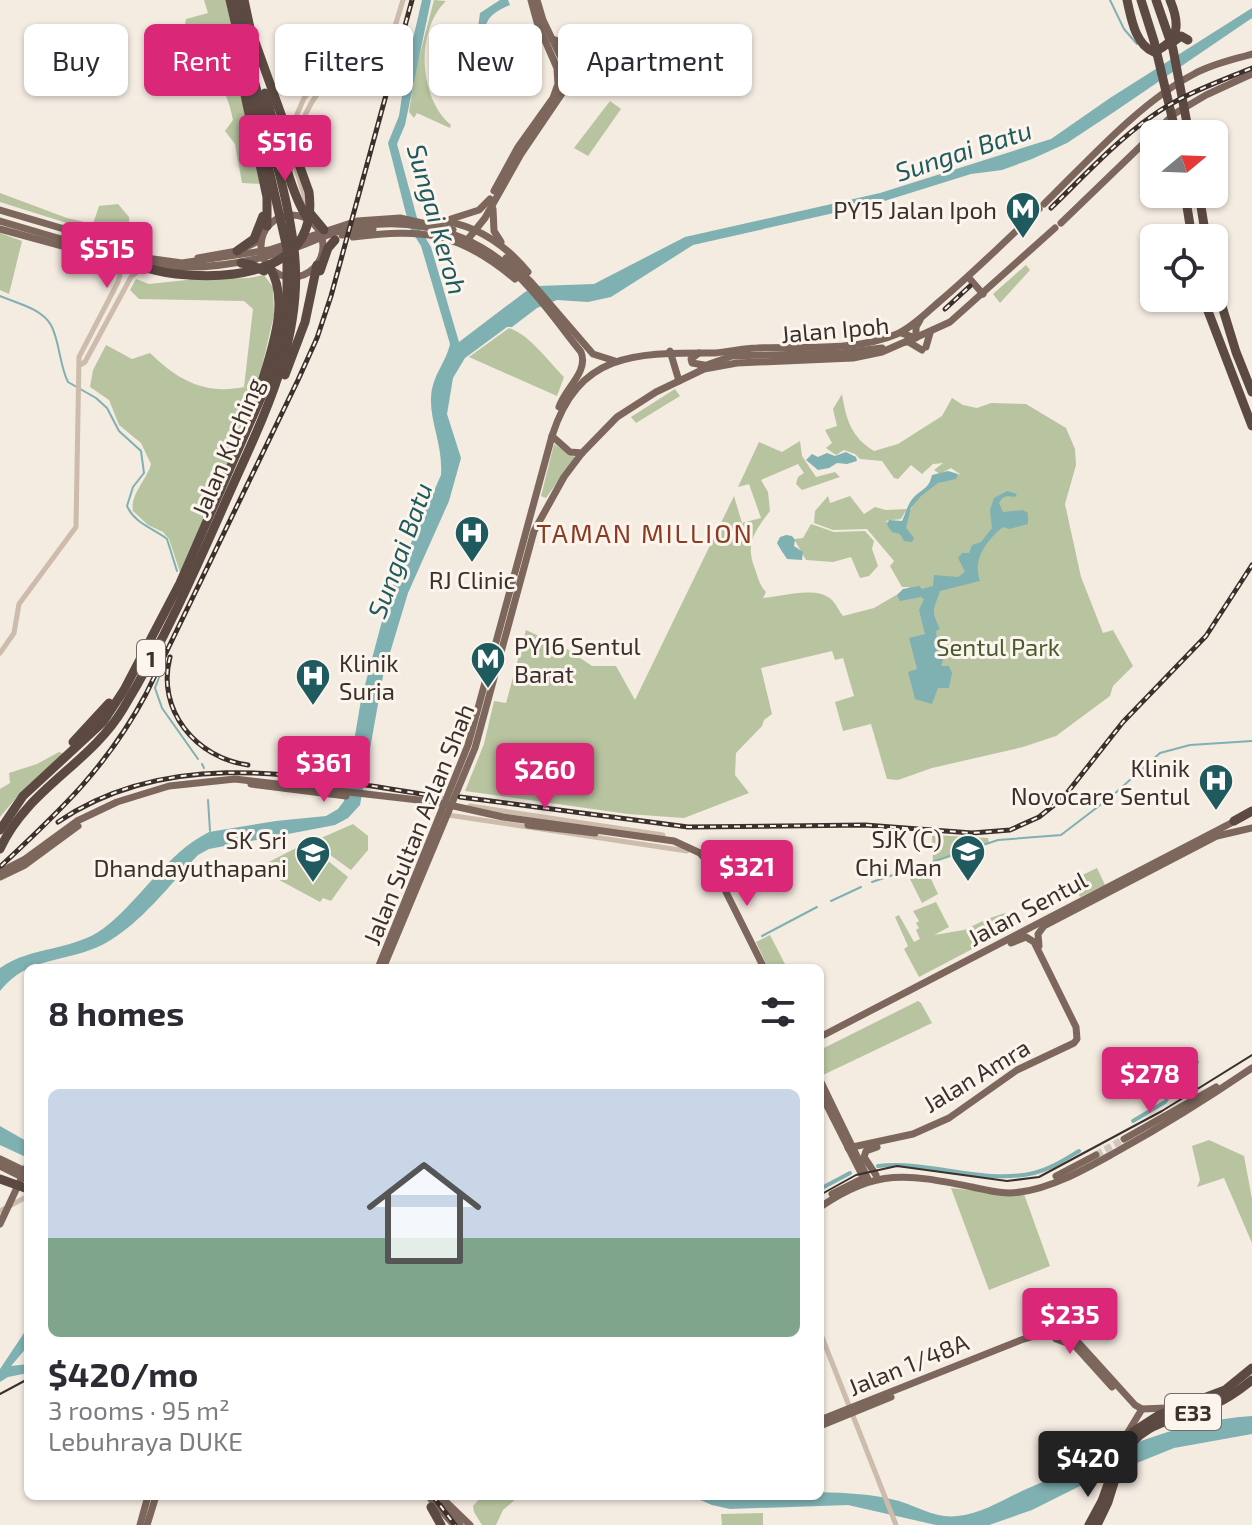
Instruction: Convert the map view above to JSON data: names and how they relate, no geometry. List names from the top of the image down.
{
  "streets": {
    "highway": ["Jalan Kuching", "1", "E33"],
    "main road": [
      "Jalan Ipoh",
      "Jalan Sultan Azlan Shah",
      "Jalan Sentul",
      "Jalan Amra",
      "Jalan 1/48A"
    ]
  },
  "crossings": [
    ["Jalan Ipoh", "Jalan Sultan Azlan Shah"],
    ["Jalan Sentul", "Jalan Amra"]
  ],
  "districts": ["TAMAN MILLION"],
  "water": ["Sungai Batu", "Sungai Keroh"],
  "parks": ["Sentul Park"],
  "places": {
    "metro station": ["PY15 Jalan Ipoh", "PY16 Sentul Barat"],
    "hospital": ["RJ Clinic", "Klinik Suria", "Klinik Novocare Sentul"],
    "school or university": ["SJK (C) Chi Man", "SK Sri Dhandayuthapani"]
  },
  "north": "right",
  "page": {
    "chip": [
      "Buy",
      "Rent",
      "Filters",
      "New",
      "Apartment"
    ],
    "price": [
      "$516",
      "$515",
      "$361",
      "$260",
      "$321",
      "$278",
      "$235",
      "$420"
    ],
    "heading": "8 homes",
    "list": [
      {
        "name": "$420/mo",
        "note": "3 rooms · 95 m² · Lebuhraya DUKE"
      }
    ]
  }
}
